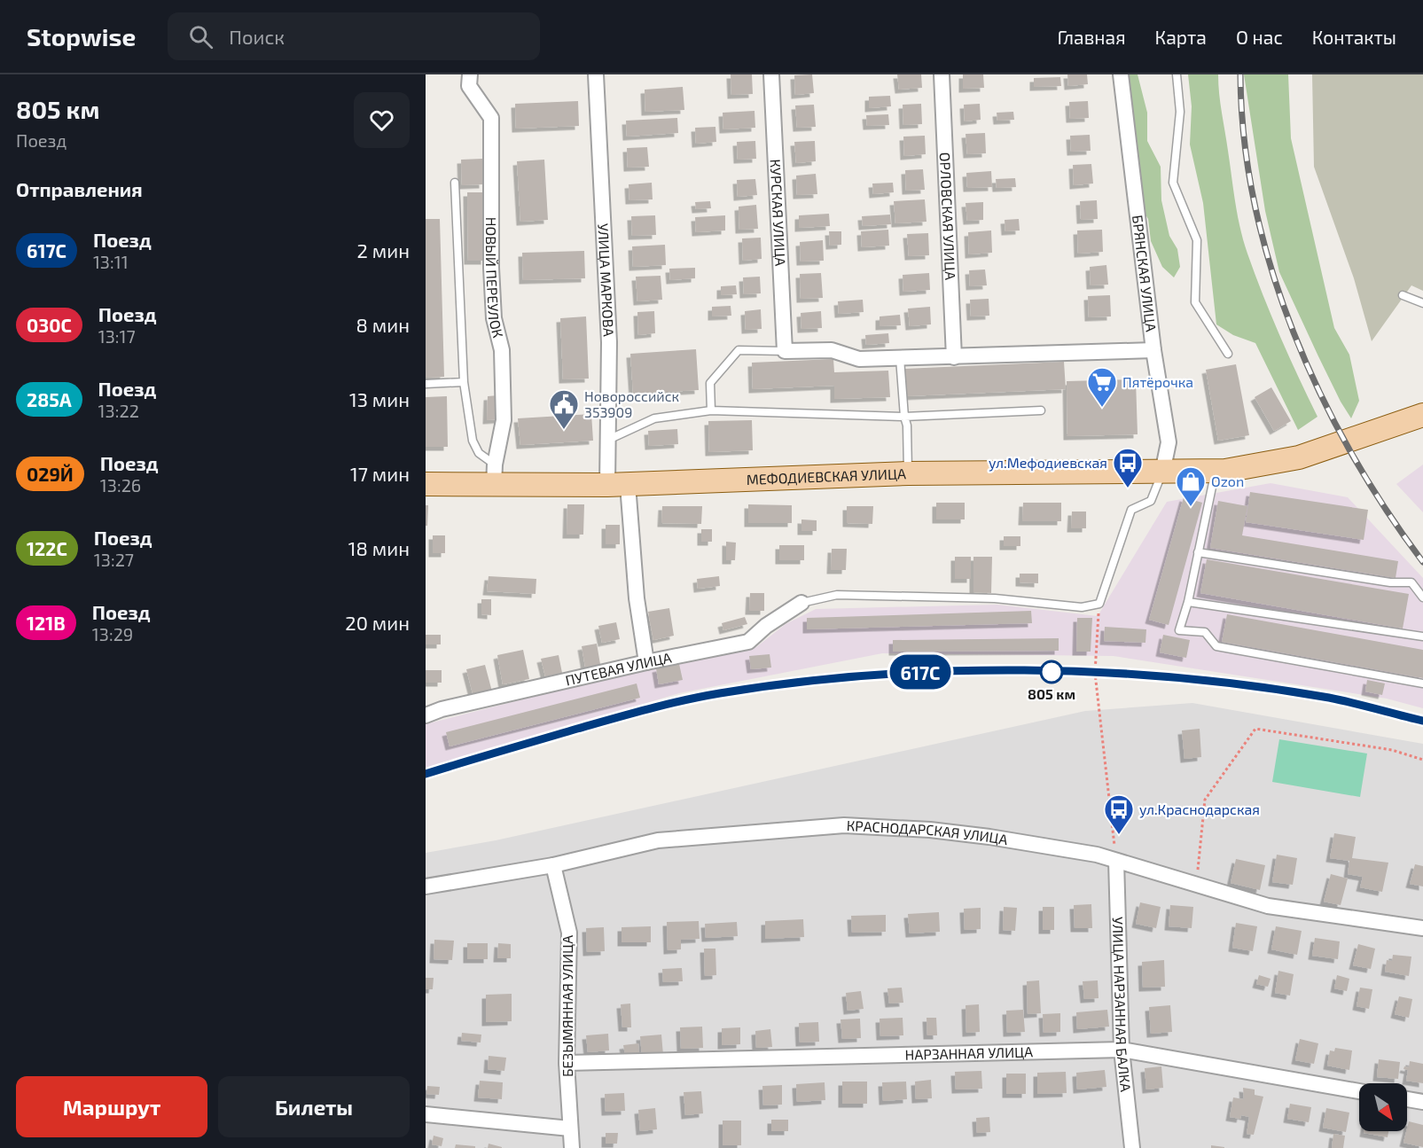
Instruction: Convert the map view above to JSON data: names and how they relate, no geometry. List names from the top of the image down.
{
  "streets": {
    "main road": ["МЕФОДИЕВСКАЯ УЛИЦА"],
    "street": [
      "КУРСКАЯ УЛИЦА",
      "ОРЛОВСКАЯ УЛИЦА",
      "БРЯНСКАЯ УЛИЦА",
      "НОВЫЙ ПЕРЕУЛОК",
      "УЛИЦА МАРКОВА",
      "ПУТЕВАЯ УЛИЦА",
      "КРАСНОДАРСКАЯ УЛИЦА",
      "УЛИЦА НАРЗАННАЯ БАЛКА",
      "БЕЗЫМЯННАЯ УЛИЦА",
      "НАРЗАННАЯ УЛИЦА"
    ]
  },
  "crossings": [
    ["БРЯНСКАЯ УЛИЦА", "МЕФОДИЕВСКАЯ УЛИЦА"],
    ["НОВЫЙ ПЕРЕУЛОК", "МЕФОДИЕВСКАЯ УЛИЦА"],
    ["УЛИЦА МАРКОВА", "МЕФОДИЕВСКАЯ УЛИЦА"],
    ["УЛИЦА МАРКОВА", "ПУТЕВАЯ УЛИЦА"],
    ["КРАСНОДАРСКАЯ УЛИЦА", "УЛИЦА НАРЗАННАЯ БАЛКА"],
    ["КРАСНОДАРСКАЯ УЛИЦА", "БЕЗЫМЯННАЯ УЛИЦА"],
    ["УЛИЦА НАРЗАННАЯ БАЛКА", "НАРЗАННАЯ УЛИЦА"],
    ["БЕЗЫМЯННАЯ УЛИЦА", "НАРЗАННАЯ УЛИЦА"]
  ],
  "places": {
    "supermarket": ["Пятёрочка"],
    "public building": ["Новороссийск 353909"],
    "bus stop": ["ул.Мефодиевская", "ул.Краснодарская"],
    "shop": ["Ozon"],
    "other": ["805 км"]
  },
  "north": "bottom right",
  "page": {
    "header": "Stopwise",
    "search": "Поиск",
    "nav": [
      "Главная",
      "Карта",
      "О нас",
      "Контакты"
    ],
    "heading": [
      ["805 км", "Поезд"],
      "Отправления"
    ],
    "on_map": "617C",
    "list": [
      {
        "mark": "617C",
        "name": "Поезд",
        "note": "13:11",
        "value": "2 мин"
      },
      {
        "mark": "030C",
        "name": "Поезд",
        "note": "13:17",
        "value": "8 мин"
      },
      {
        "mark": "285А",
        "name": "Поезд",
        "note": "13:22",
        "value": "13 мин"
      },
      {
        "mark": "029Й",
        "name": "Поезд",
        "note": "13:26",
        "value": "17 мин"
      },
      {
        "mark": "122С",
        "name": "Поезд",
        "note": "13:27",
        "value": "18 мин"
      },
      {
        "mark": "121В",
        "name": "Поезд",
        "note": "13:29",
        "value": "20 мин"
      }
    ],
    "buttons": ["Маршрут", "Билеты"]
  }
}
